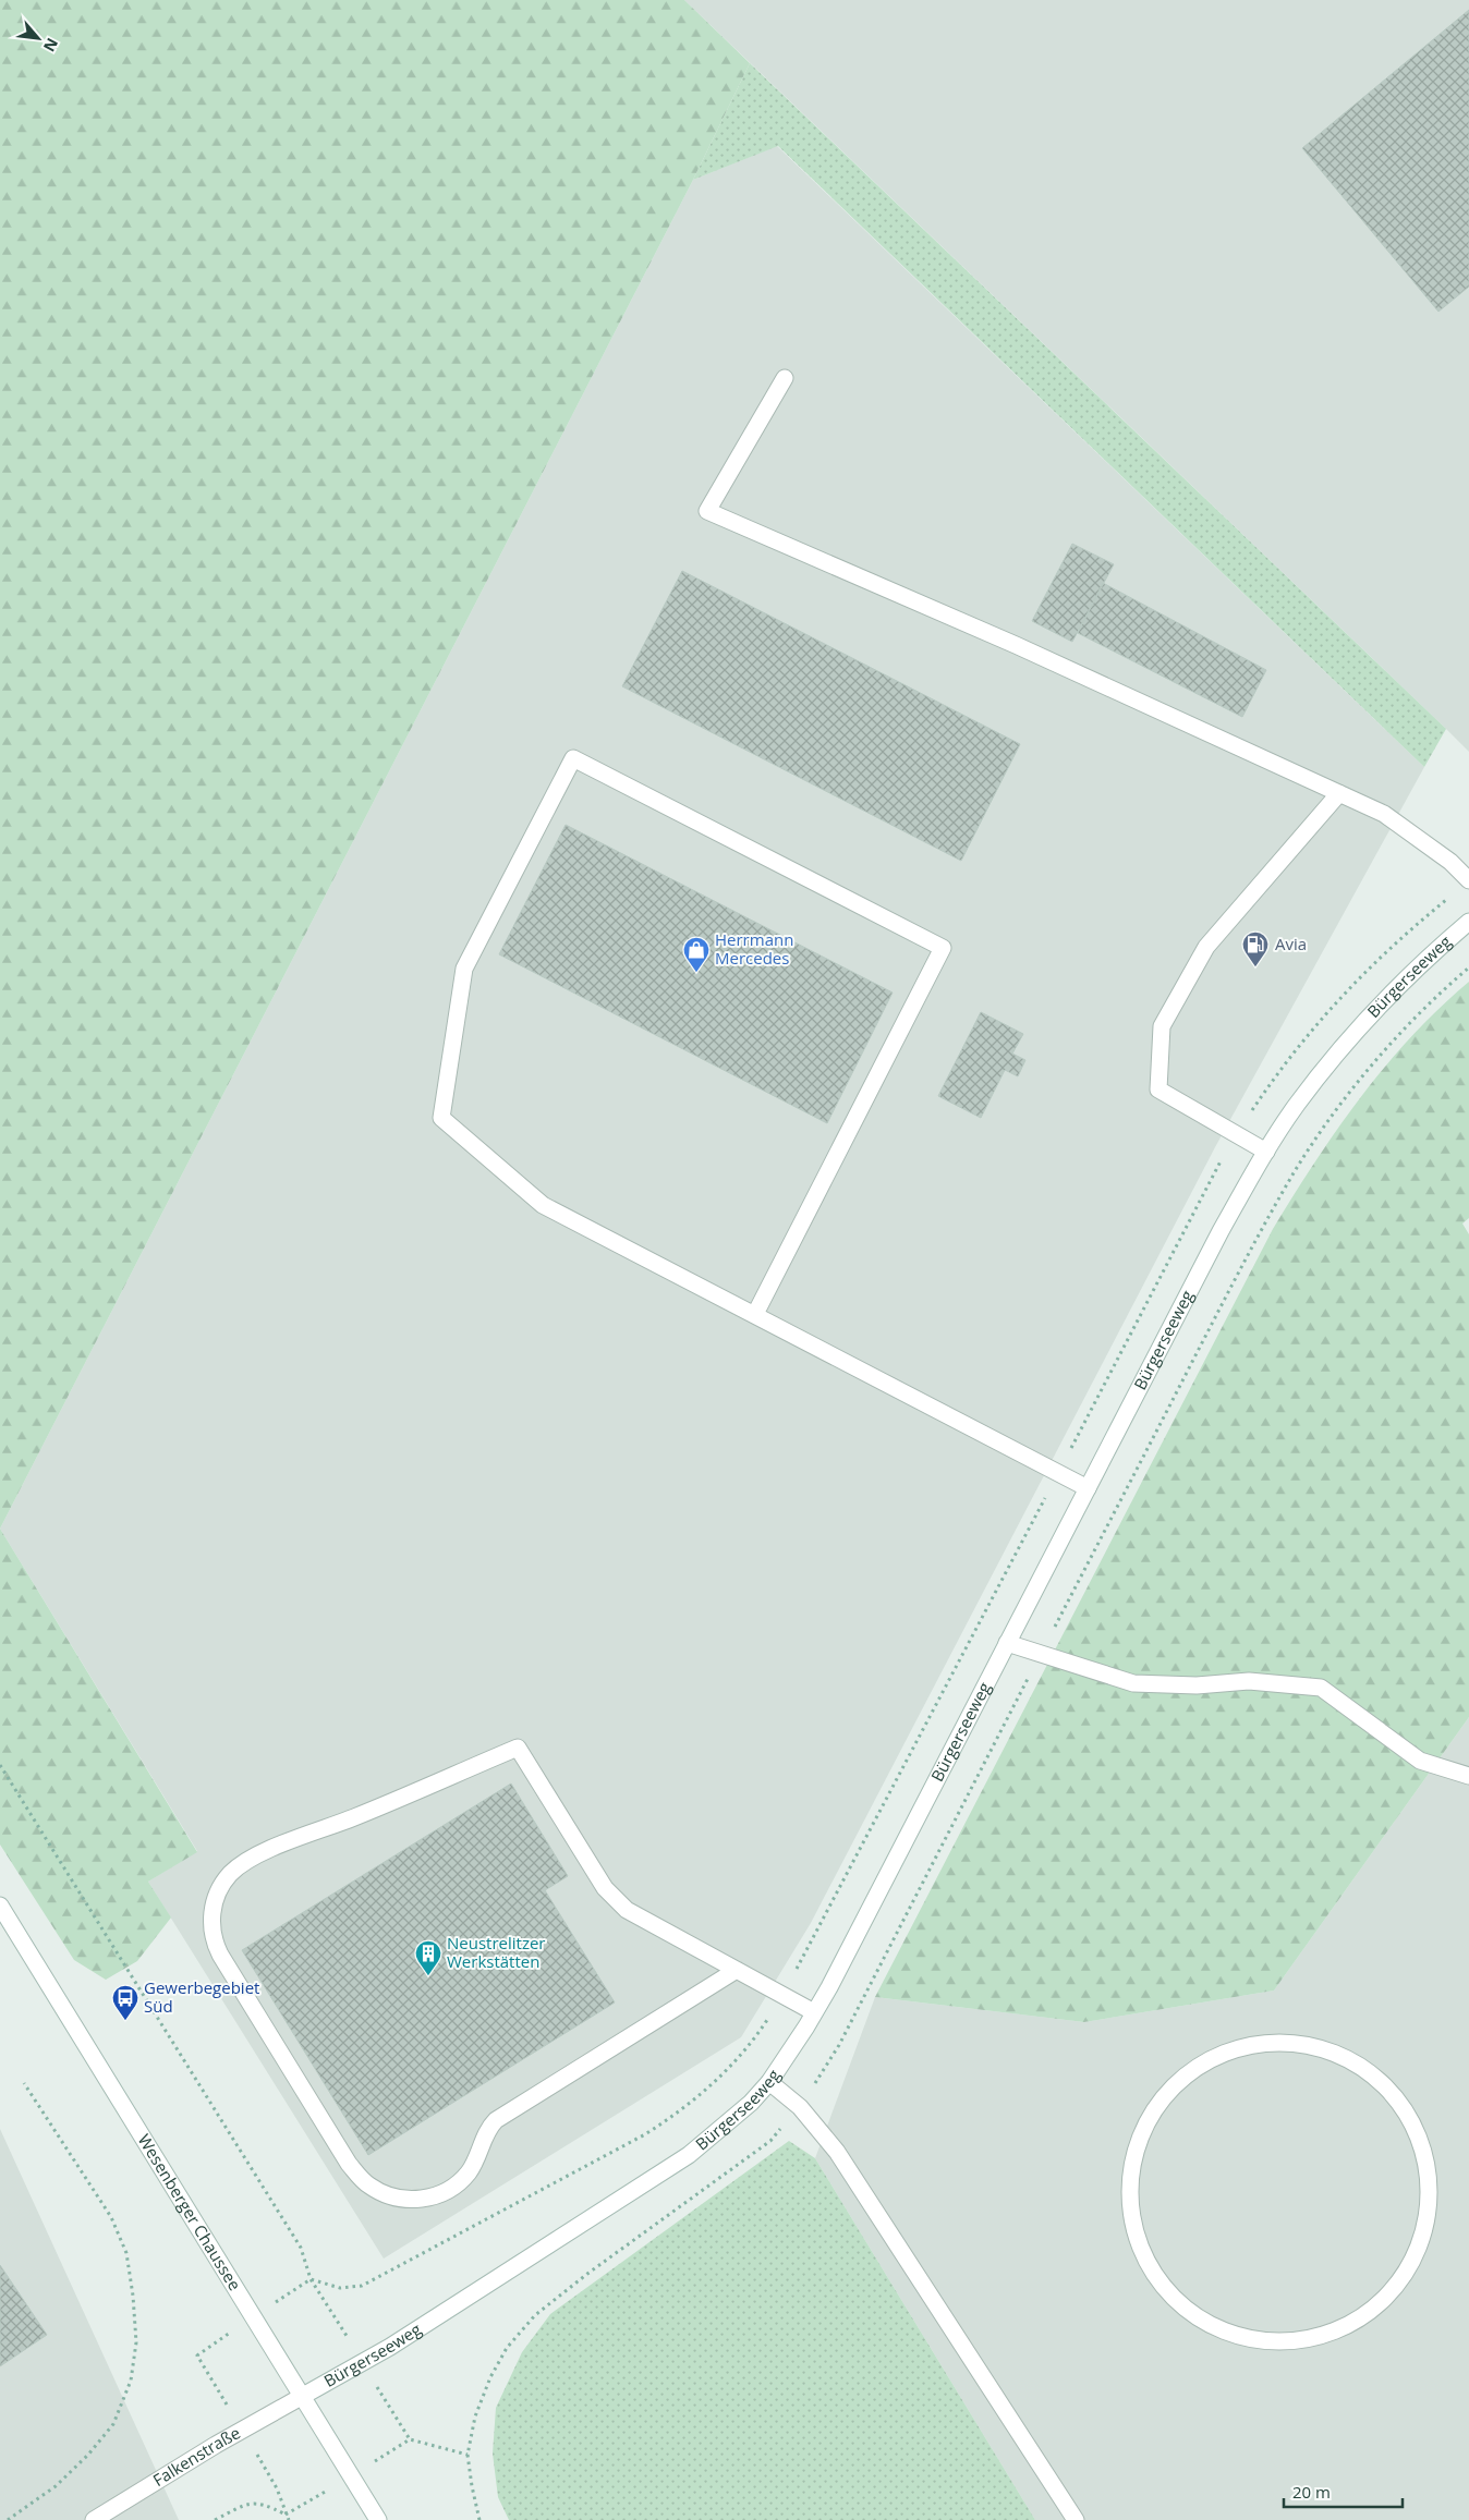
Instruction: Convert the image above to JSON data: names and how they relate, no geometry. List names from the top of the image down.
{
  "streets": {
    "street": ["Bürgerseeweg", "Wesenberger Chaussee", "Falkenstraße"]
  },
  "crossings": [
    ["Bürgerseeweg", "Wesenberger Chaussee"],
    ["Bürgerseeweg", "Falkenstraße"],
    ["Wesenberger Chaussee", "Falkenstraße"]
  ],
  "places": {
    "fuel station": ["Avia"],
    "shop": ["Herrmann Mercedes"],
    "building": ["Neustrelitzer Werkstätten"],
    "bus stop": ["Gewerbegebiet Süd"]
  },
  "scale_bar": "20 m",
  "north": "bottom right"
}
